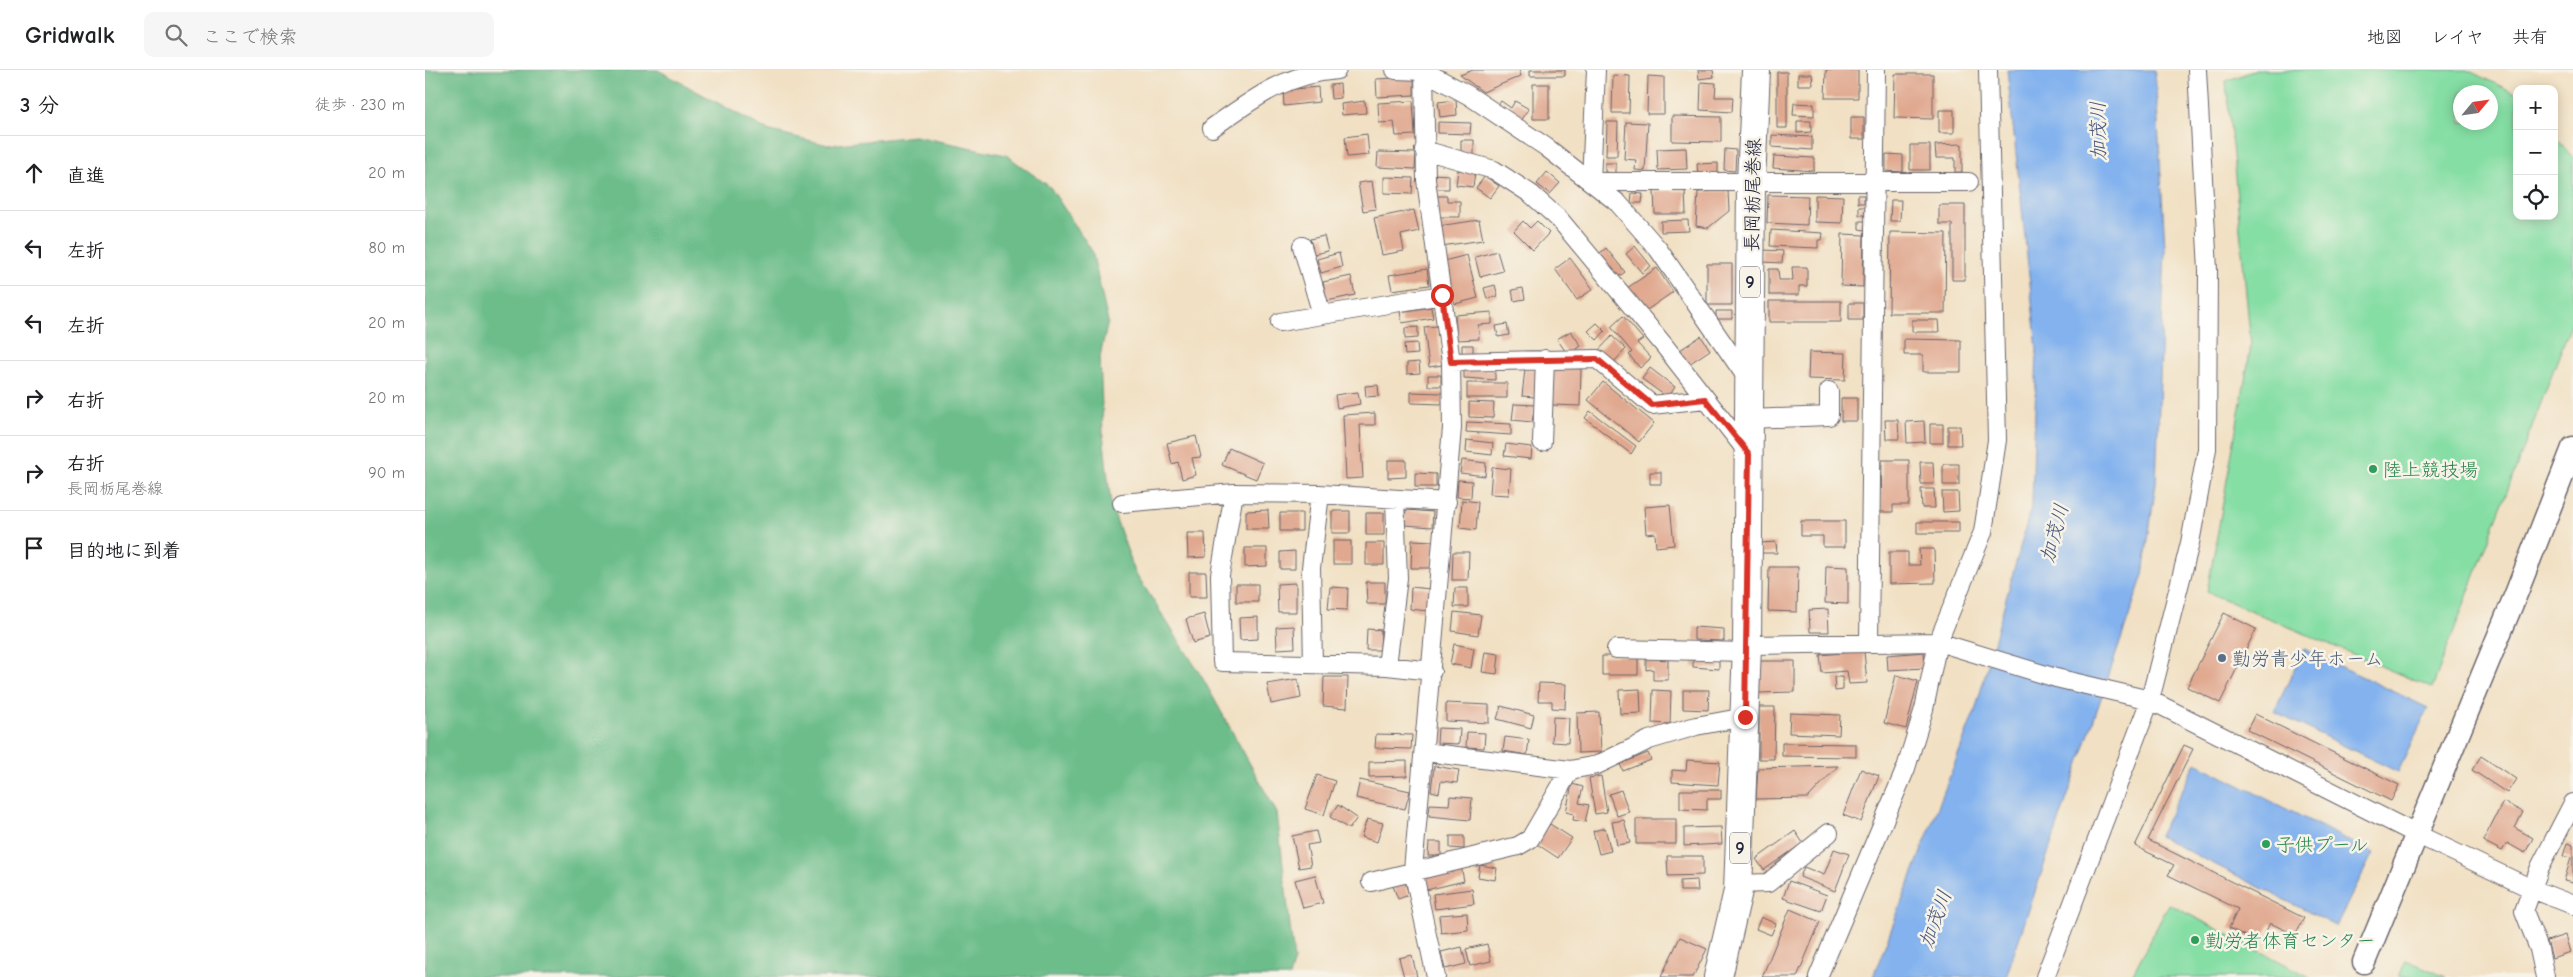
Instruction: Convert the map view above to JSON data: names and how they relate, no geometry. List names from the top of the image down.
{
  "streets": {
    "main road": ["長岡栃尾巻線", "9"]
  },
  "water": ["加茂川"],
  "places": [
    "陸上競技場",
    "勤労青少年ホーム",
    "子供プール",
    "勤労者体育センター"
  ],
  "north": "top right",
  "page": {
    "header": "Gridwalk",
    "search": "ここで検索",
    "nav": ["地図", "レイヤ", "共有"],
    "heading": ["3 分", "徒歩 · 230 m"],
    "map_buttons": ["+", "−"],
    "list": [
      ["直進", "20 m"],
      ["左折", "80 m"],
      ["左折", "20 m"],
      ["右折", "20 m"],
      ["右折", "長岡栃尾巻線", "90 m"],
      "目的地に到着"
    ]
  }
}
